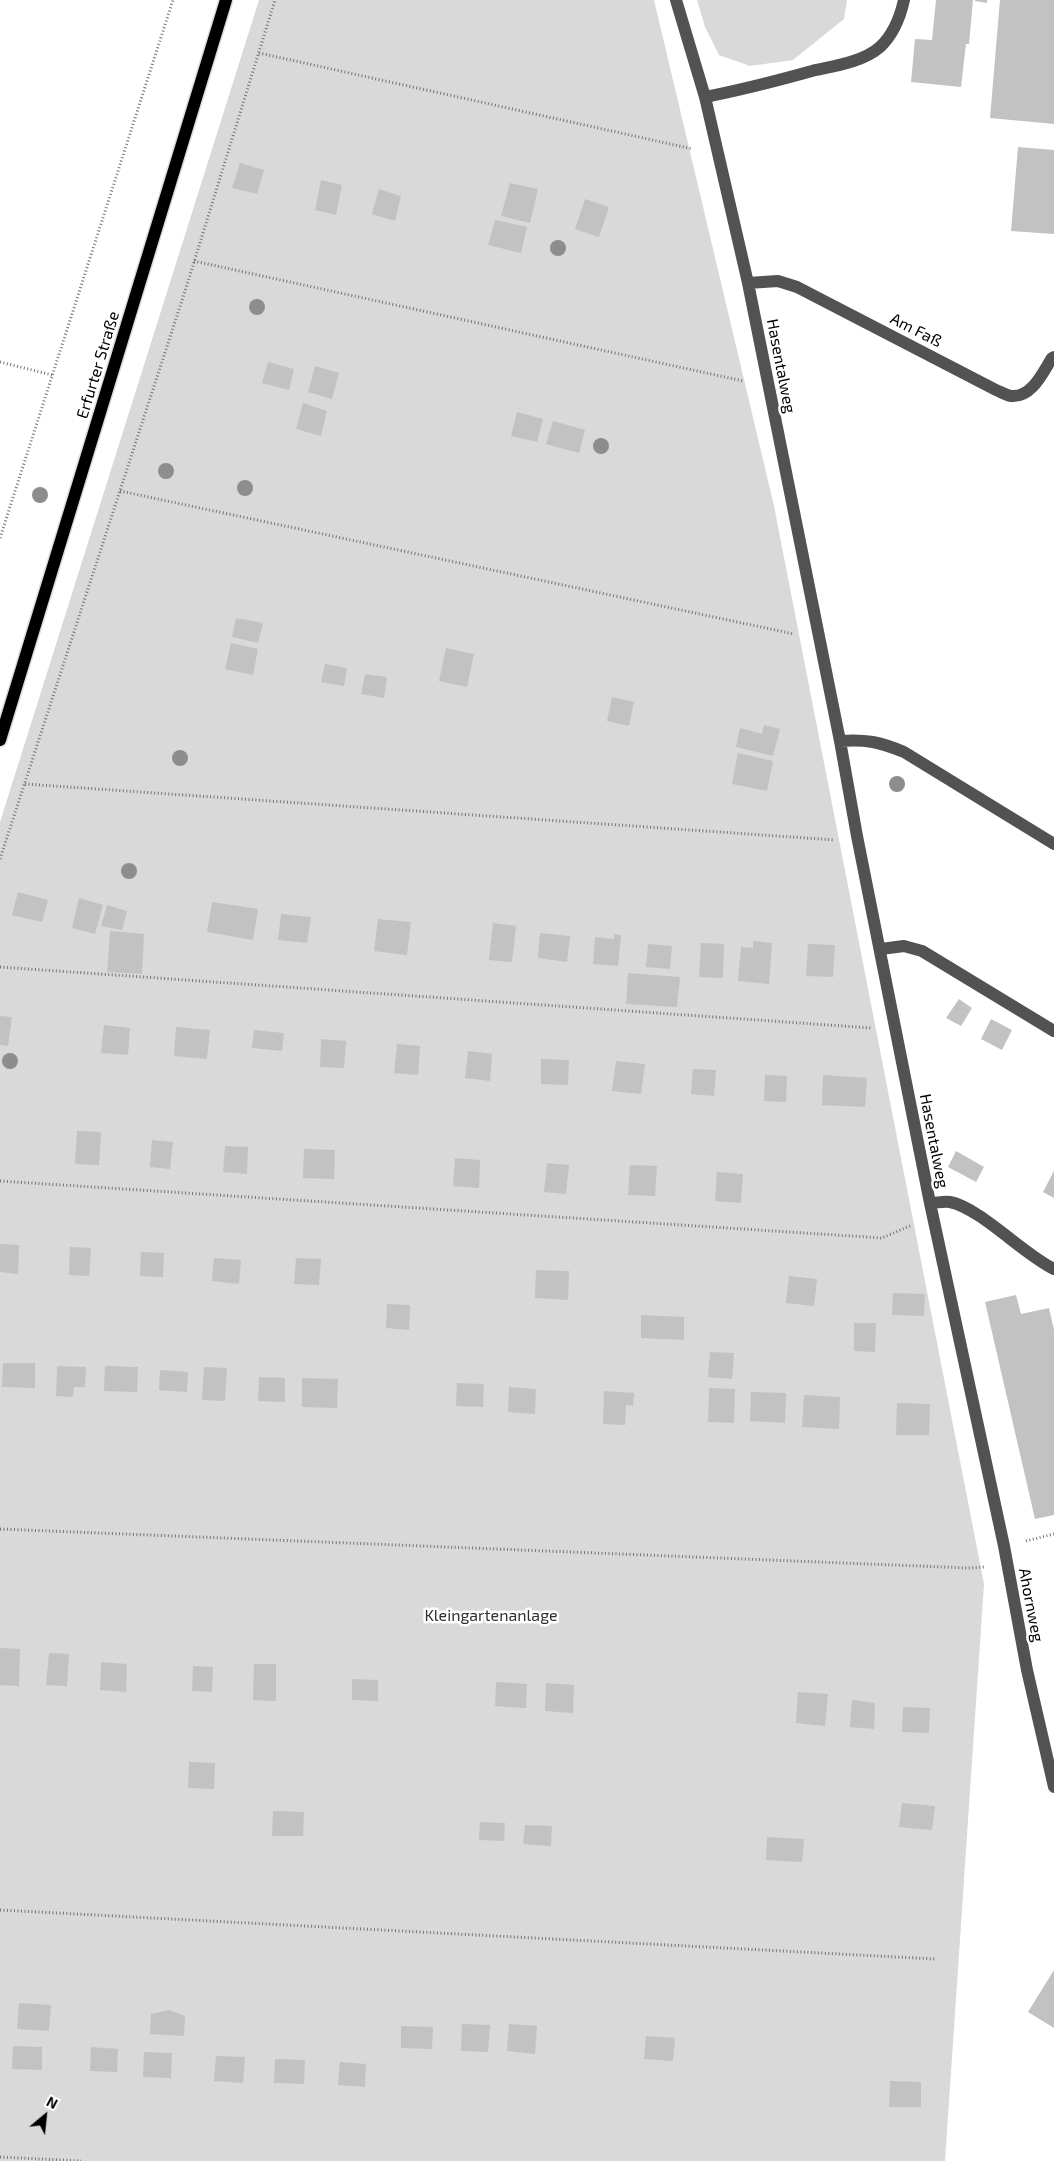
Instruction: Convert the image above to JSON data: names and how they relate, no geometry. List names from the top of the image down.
{
  "streets": {
    "main road": ["Erfurter Straße"],
    "street": ["Am Faß", "Hasentalweg", "Ahornweg"]
  },
  "crossings": [
    ["Am Faß", "Hasentalweg"],
    ["Hasentalweg", "Ahornweg"]
  ],
  "parks": ["Kleingartenanlage"],
  "north": "top right"
}
